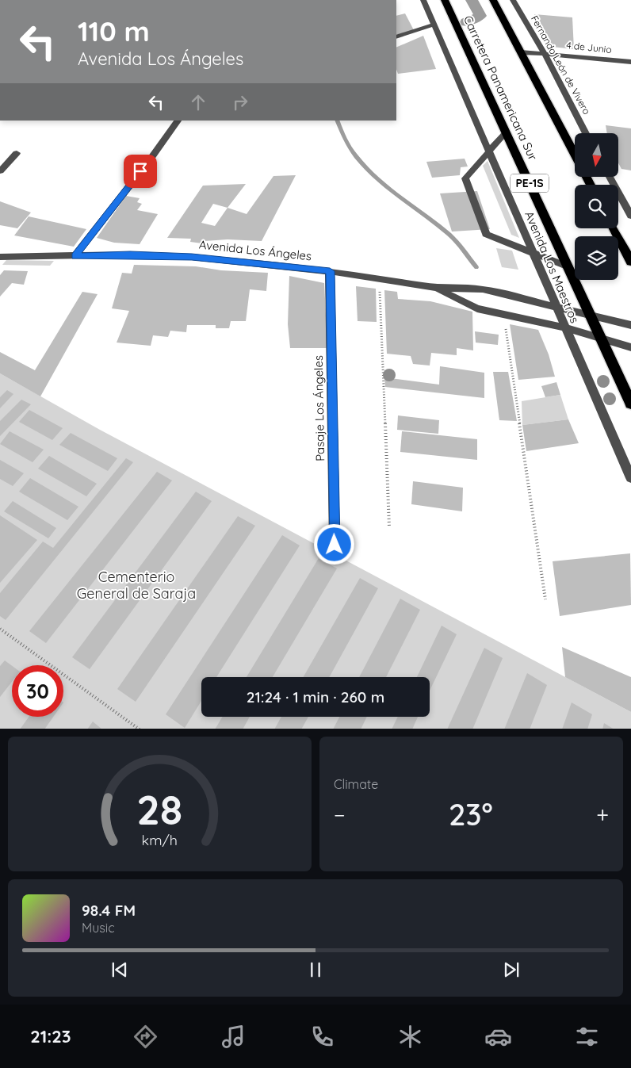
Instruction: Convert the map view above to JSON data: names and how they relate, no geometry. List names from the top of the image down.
{
  "streets": {
    "highway": ["Carretera Panamericana Sur", "PE-1S"],
    "street": [
      "4 de Junio",
      "Fernando León de Vivero",
      "Avenida Los Ángeles",
      "Avenida Los Maestros",
      "Pasaje Los Ángeles"
    ]
  },
  "crossings": [
    ["4 de Junio", "Fernando León de Vivero"],
    ["Carretera Panamericana Sur", "Avenida Los Ángeles"],
    ["Avenida Los Ángeles", "Avenida Los Maestros"],
    ["Avenida Los Ángeles", "Pasaje Los Ángeles"]
  ],
  "parks": ["Cementerio General de Saraja"],
  "north": "bottom",
  "page": {
    "turn": ["110 m", "Avenida Los Ángeles"],
    "limit": "30",
    "trip": "21:24 · 1 min · 260 m",
    "tile": "Climate",
    "heat": ["−", "23°", "+"],
    "song": ["98.4 FM", "Music"],
    "tabs": "21:23",
    "gauge": ["28", "km/h"]
  }
}
